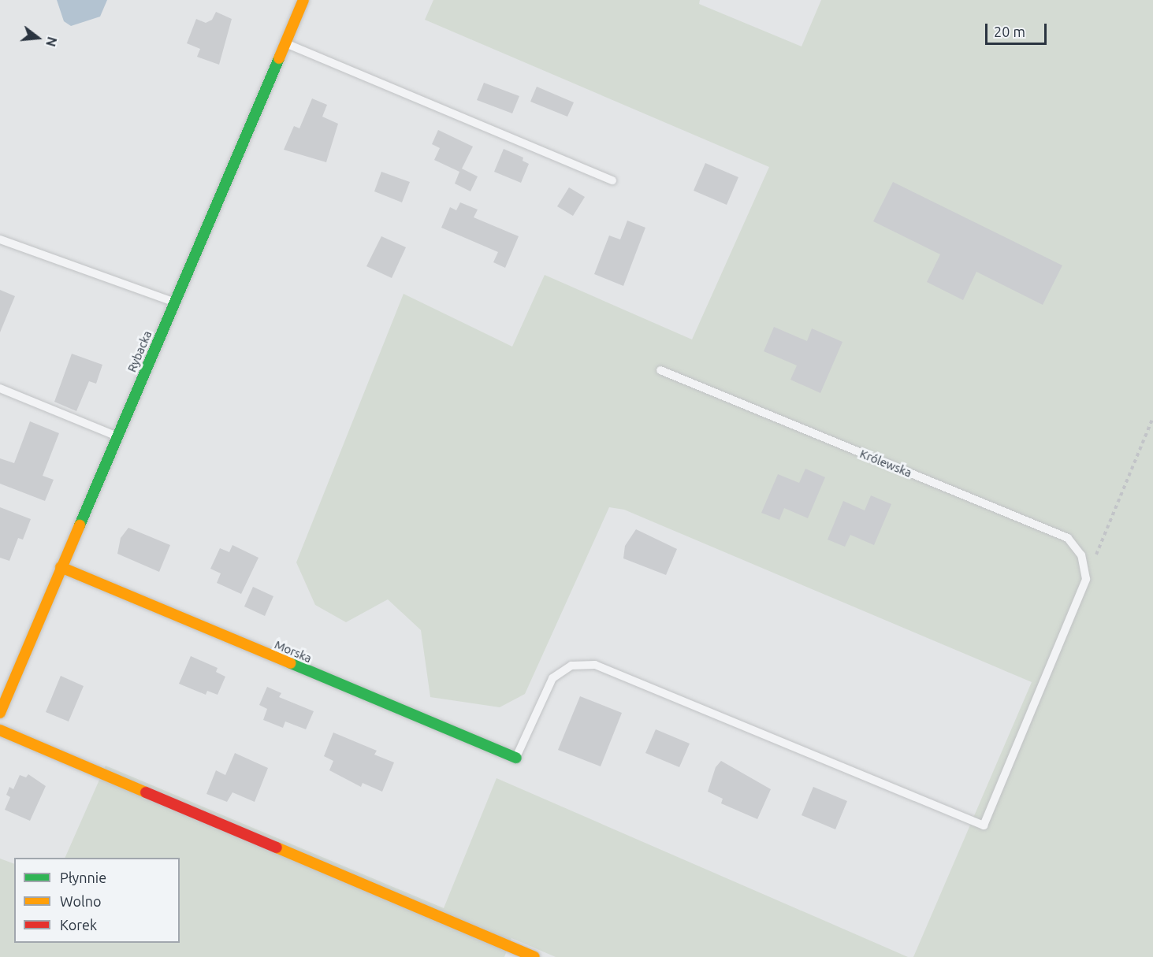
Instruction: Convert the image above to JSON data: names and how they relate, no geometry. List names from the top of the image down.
{
  "streets": {
    "street": ["Rybacka", "Morska"],
    "lane": ["Królewska"]
  },
  "crossings": [
    ["Rybacka", "Morska"]
  ],
  "legend": ["Płynnie", "Wolno", "Korek"],
  "scale_bar": "20 m",
  "north": "right"
}
